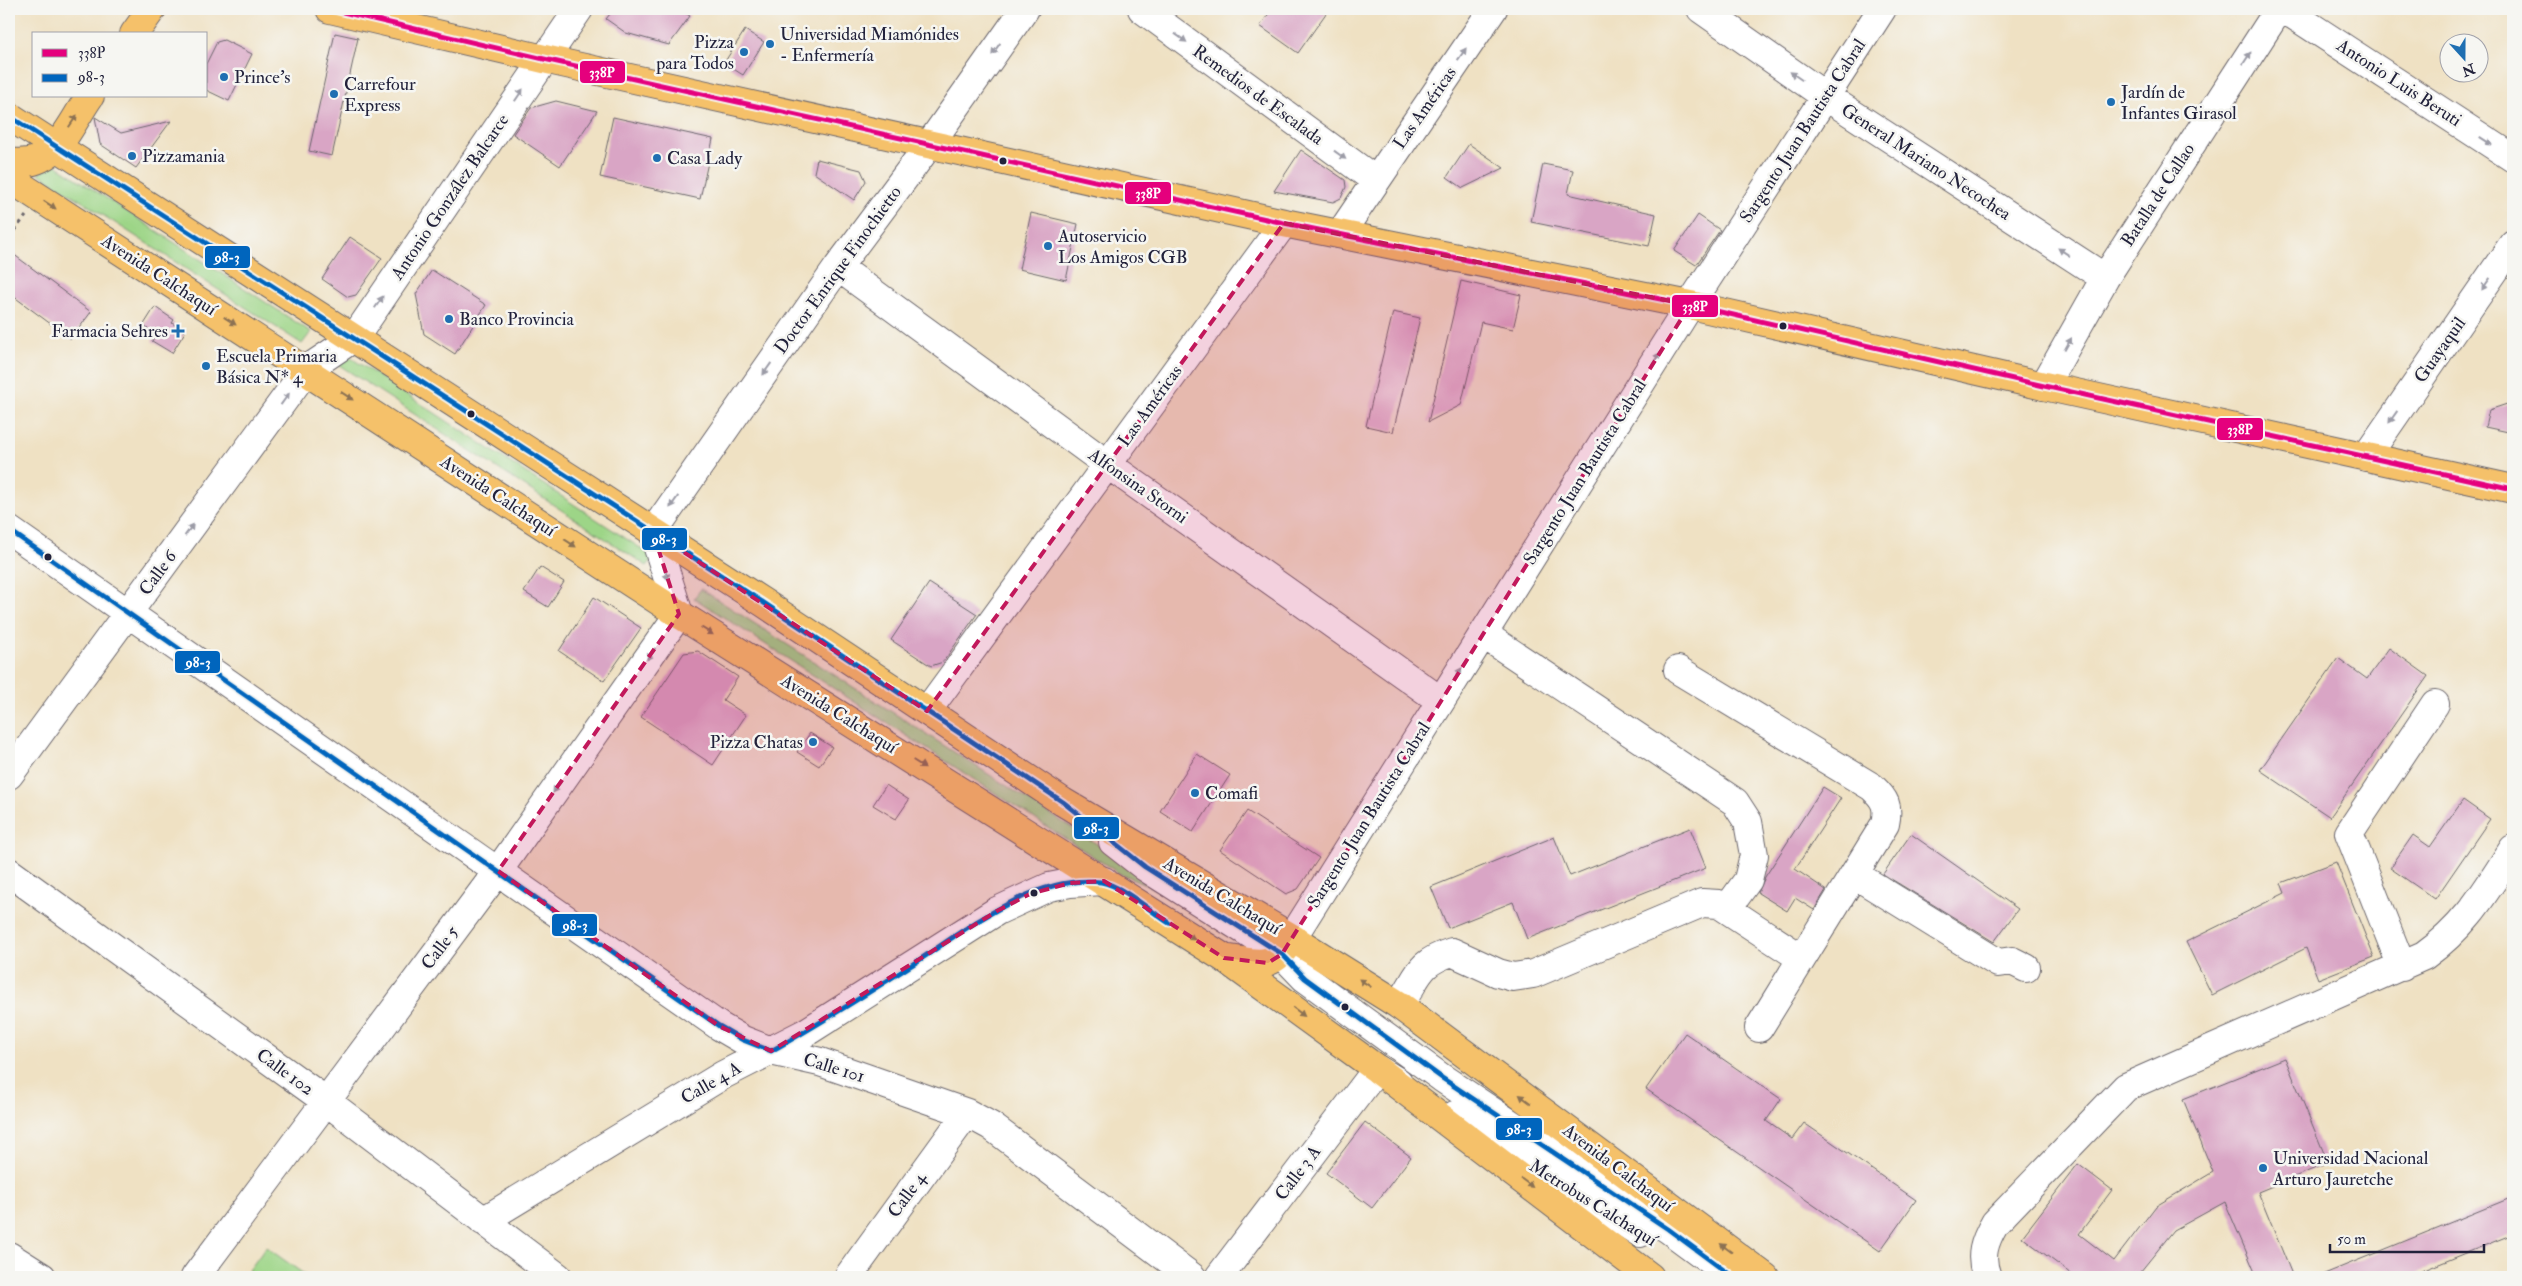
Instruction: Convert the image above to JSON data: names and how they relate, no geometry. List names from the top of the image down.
{
  "streets": {
    "main road": ["Avenida Calchaquí"],
    "street": [
      "Antonio Luis Beruti",
      "Remedios de Escalada",
      "Las Américas",
      "Sargento Juan Bautista Cabral",
      "General Mariano Necochea",
      "Batalla de Callao",
      "Antonio González Balcarce",
      "Doctor Enrique Finochietto",
      "Guayaquil",
      "Alfonsina Storni",
      "Calle 6",
      "Calle 5",
      "Calle 101",
      "Calle 102",
      "Calle 4 A",
      "Calle 3 A",
      "Calle 4",
      "Metrobus Calchaquí"
    ]
  },
  "crossings": [
    ["Remedios de Escalada", "Las Américas"],
    ["Las Américas", "Alfonsina Storni"],
    ["Sargento Juan Bautista Cabral", "General Mariano Necochea"],
    ["Sargento Juan Bautista Cabral", "Avenida Calchaquí"],
    ["Sargento Juan Bautista Cabral", "Alfonsina Storni"],
    ["Sargento Juan Bautista Cabral", "Metrobus Calchaquí"],
    ["General Mariano Necochea", "Batalla de Callao"],
    ["Antonio González Balcarce", "Avenida Calchaquí"],
    ["Antonio González Balcarce", "Calle 6"],
    ["Doctor Enrique Finochietto", "Alfonsina Storni"],
    ["Avenida Calchaquí", "Calle 6"],
    ["Avenida Calchaquí", "Calle 5"],
    ["Avenida Calchaquí", "Calle 4 A"],
    ["Avenida Calchaquí", "Calle 3 A"],
    ["Avenida Calchaquí", "Metrobus Calchaquí"],
    ["Calle 6", "Calle 101"],
    ["Calle 5", "Calle 101"],
    ["Calle 5", "Calle 102"],
    ["Calle 101", "Calle 4 A"],
    ["Calle 101", "Calle 4"],
    ["Calle 102", "Calle 4 A"],
    ["Calle 3 A", "Metrobus Calchaquí"]
  ],
  "one_way": [
    "Antonio Luis Beruti",
    "Remedios de Escalada",
    "Sargento Juan Bautista Cabral",
    "General Mariano Necochea",
    "Batalla de Callao",
    "Antonio González Balcarce",
    "Doctor Enrique Finochietto",
    "Guayaquil",
    "Calle 6",
    "Calle 5"
  ],
  "places": {
    "other": [
      "Universidad Miamónides - Enfermería",
      "Pizza para Todos",
      "Prince's",
      "Carrefour Express",
      "Jardín de Infantes Girasol",
      "Pizzamania",
      "Casa Lady",
      "Autoservicio Los Amigos CGB",
      "Banco Provincia",
      "Escuela Primaria Básica N* 4",
      "Pizza Chatas",
      "Comafi",
      "Universidad Nacional Arturo Jauretche"
    ],
    "health": ["Farmacia Sehres"]
  },
  "lines": ["transit line 338P", "transit line 98-3"],
  "legend": ["338P", "98-3"],
  "scale_bar": "50 m",
  "north": "bottom"
}
